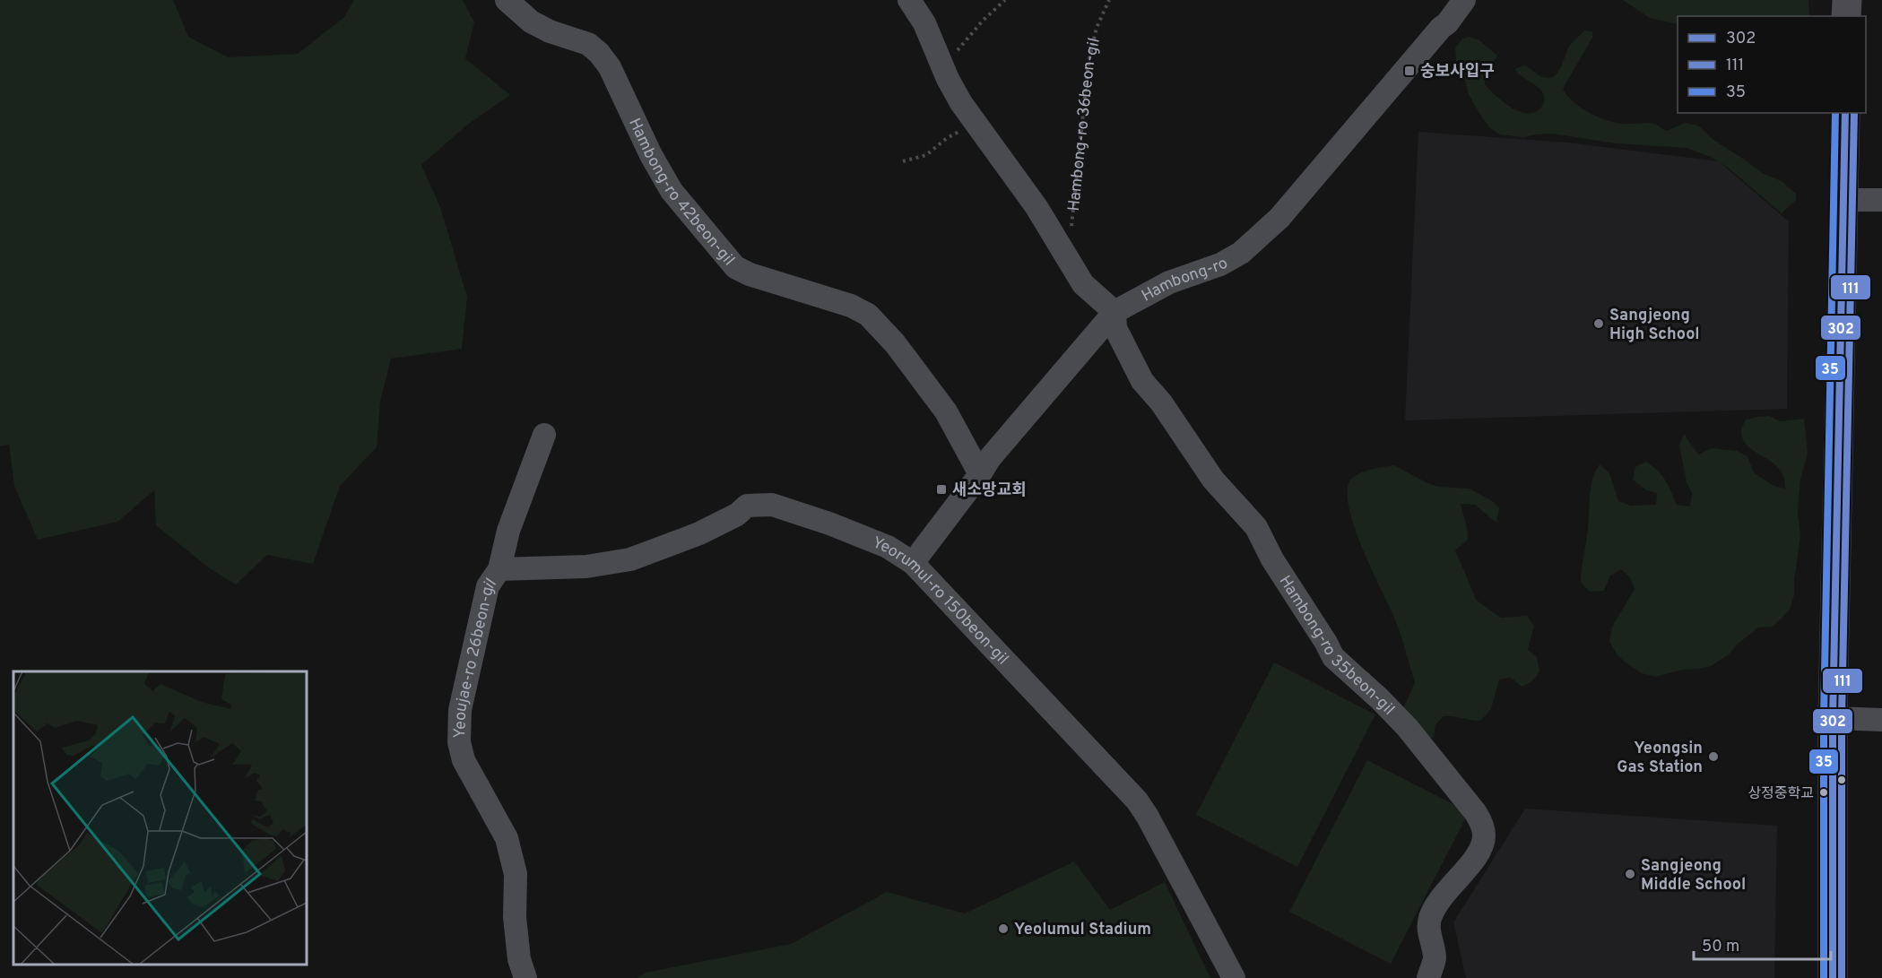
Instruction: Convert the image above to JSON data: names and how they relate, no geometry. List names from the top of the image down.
{
  "streets": {
    "street": [
      "Hambong-ro 36beon-gil",
      "Hambong-ro 42beon-gil",
      "Hambong-ro",
      "Yeorumul-ro 150beon-gil",
      "Hambong-ro 35beon-gil",
      "Yeoujae-ro 26beon-gil"
    ]
  },
  "crossings": [
    ["Hambong-ro 36beon-gil", "Hambong-ro"],
    ["Hambong-ro 36beon-gil", "Hambong-ro 35beon-gil"],
    ["Hambong-ro 42beon-gil", "Hambong-ro"],
    ["Hambong-ro", "Yeorumul-ro 150beon-gil"],
    ["Hambong-ro", "Hambong-ro 35beon-gil"],
    ["Yeorumul-ro 150beon-gil", "Yeoujae-ro 26beon-gil"]
  ],
  "places": {
    "transit": ["숭보사입구", "새소망교회"],
    "other": [
      "Sangjeong High School",
      "Yeongsin Gas Station",
      "상정중학교",
      "Sangjeong Middle School",
      "Yeolumul Stadium"
    ]
  },
  "lines": ["transit line 302", "transit line 111", "transit line 35"],
  "legend": ["302", "111", "35"],
  "scale_bar": "50 m"
}
